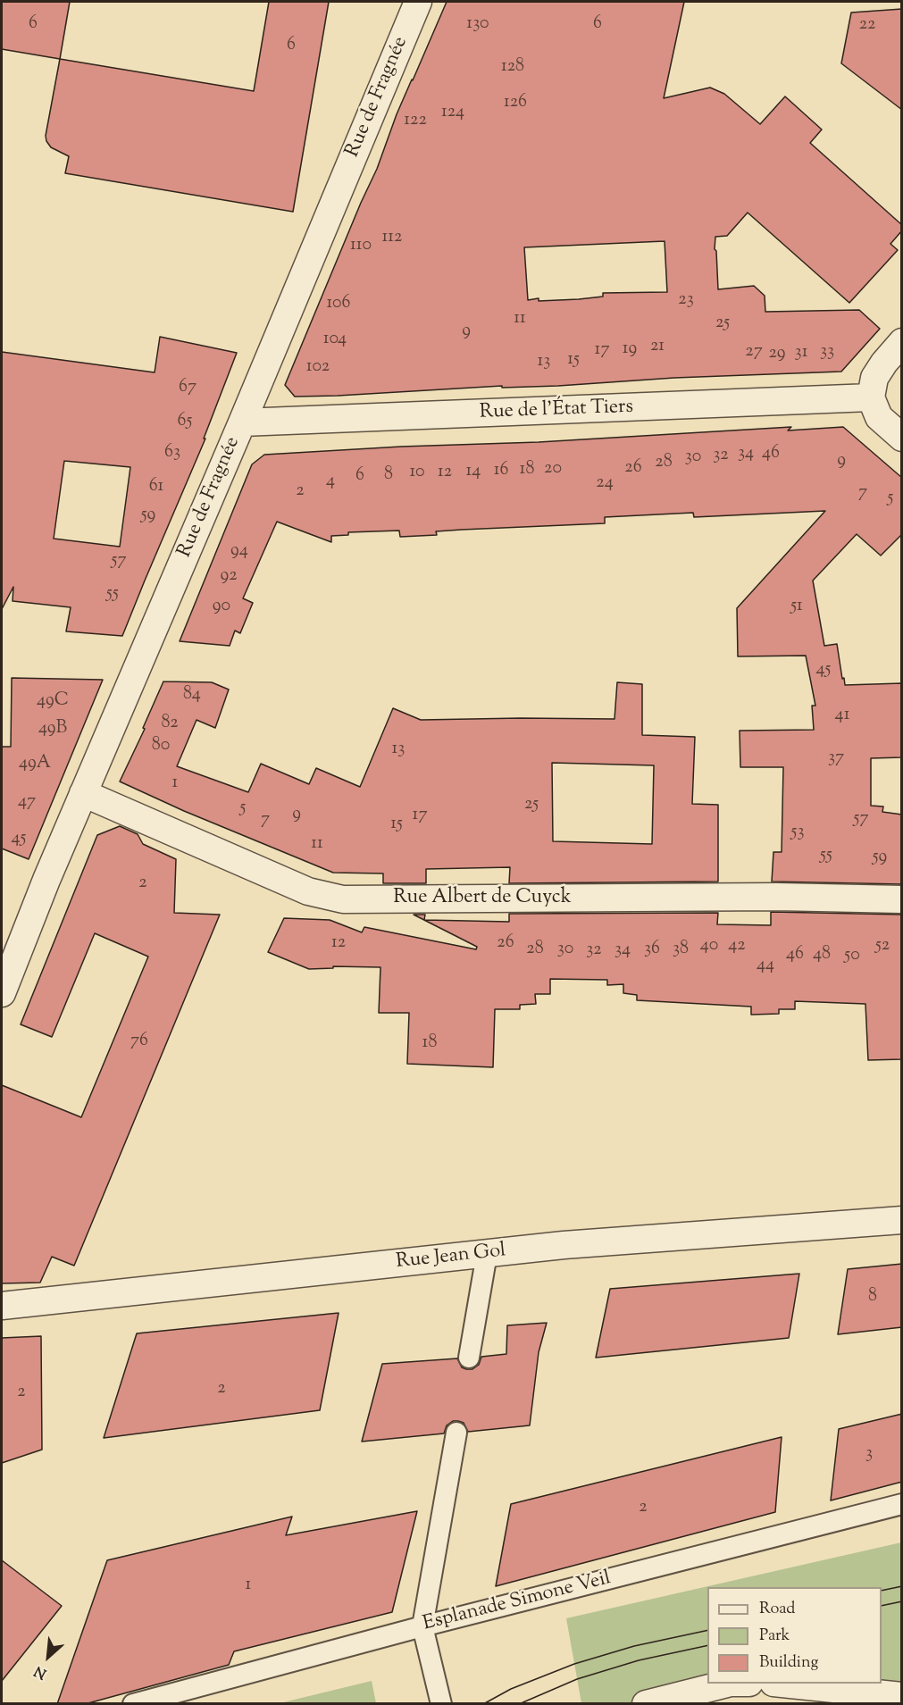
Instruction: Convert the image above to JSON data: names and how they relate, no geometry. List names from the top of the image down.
{
  "streets": {
    "street": [
      "Rue de Fragnée",
      "Rue de l'État Tiers",
      "Rue Albert de Cuyck",
      "Rue Jean Gol",
      "Esplanade Simone Veil"
    ]
  },
  "crossings": [
    ["Rue de Fragnée", "Rue de l'État Tiers"],
    ["Rue de Fragnée", "Rue Albert de Cuyck"]
  ],
  "house_numbers": [
    "6",
    "130",
    "6",
    "22",
    "6",
    "128",
    "126",
    "124",
    "122",
    "112",
    "110",
    "23",
    "106",
    "11",
    "25",
    "9",
    "104",
    "21",
    "19",
    "17",
    "27",
    "33",
    "31",
    "29",
    "15",
    "13",
    "102",
    "67",
    "65",
    "63",
    "34",
    "46",
    "32",
    "30",
    "9",
    "28",
    "26",
    "20",
    "18",
    "16",
    "14",
    "10",
    "12",
    "8",
    "6",
    "4",
    "24",
    "61",
    "2",
    "7",
    "5",
    "59",
    "94",
    "57",
    "92",
    "55",
    "90",
    "51",
    "45",
    "84",
    "49C",
    "41",
    "82",
    "49B",
    "80",
    "13",
    "37",
    "49A",
    "1",
    "47",
    "25",
    "5",
    "9",
    "17",
    "57",
    "7",
    "15",
    "53",
    "45",
    "11",
    "55",
    "59",
    "2",
    "12",
    "26",
    "40",
    "42",
    "52",
    "28",
    "30",
    "36",
    "38",
    "32",
    "34",
    "46",
    "48",
    "50",
    "44",
    "76",
    "18",
    "8",
    "2",
    "2",
    "3",
    "2",
    "1"
  ],
  "legend": ["Road", "Park", "Building"],
  "north": "bottom left"
}
